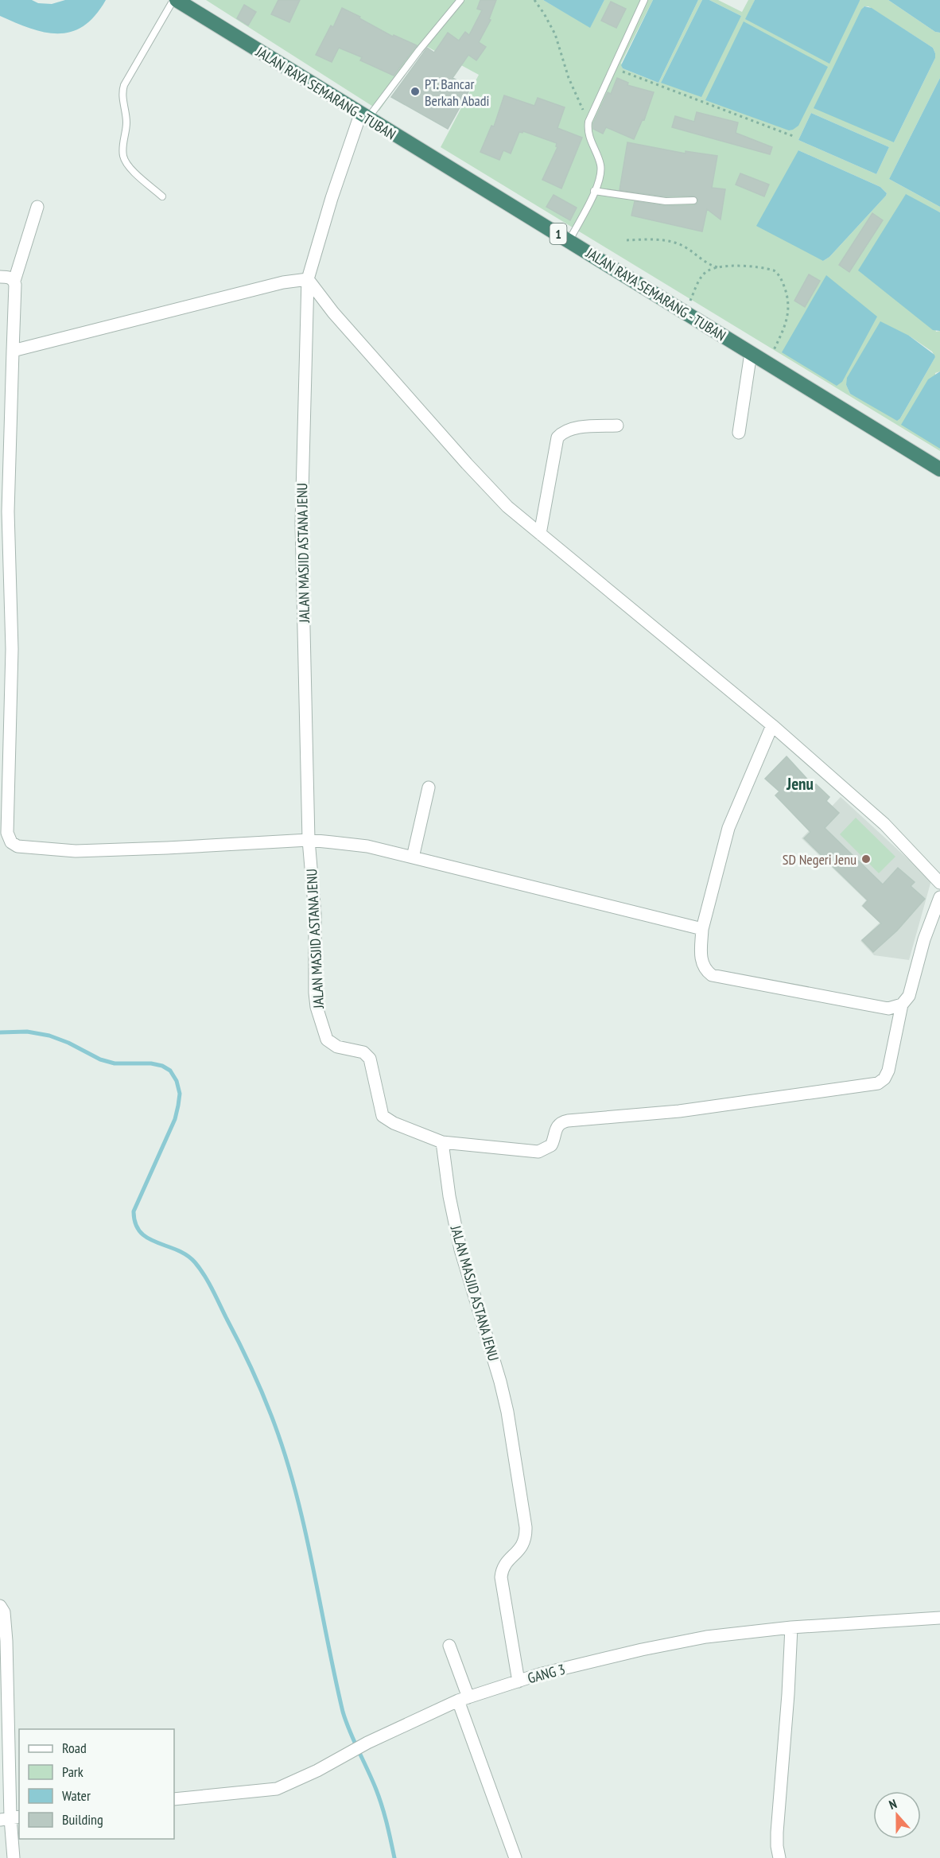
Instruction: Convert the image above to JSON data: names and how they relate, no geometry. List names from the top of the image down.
{
  "streets": {
    "highway": ["JALAN RAYA SEMARANG - TUBAN", "1"],
    "street": ["JALAN MASJID ASTANA JENU", "GANG 3"]
  },
  "crossings": [
    ["JALAN RAYA SEMARANG - TUBAN", "JALAN MASJID ASTANA JENU"],
    ["JALAN MASJID ASTANA JENU", "GANG 3"]
  ],
  "districts": ["Jenu"],
  "places": ["PT. Bancar Berkah Abadi", "SD Negeri Jenu"],
  "legend": [
    "Road",
    "Park",
    "Water",
    "Building"
  ],
  "north": "top"
}
